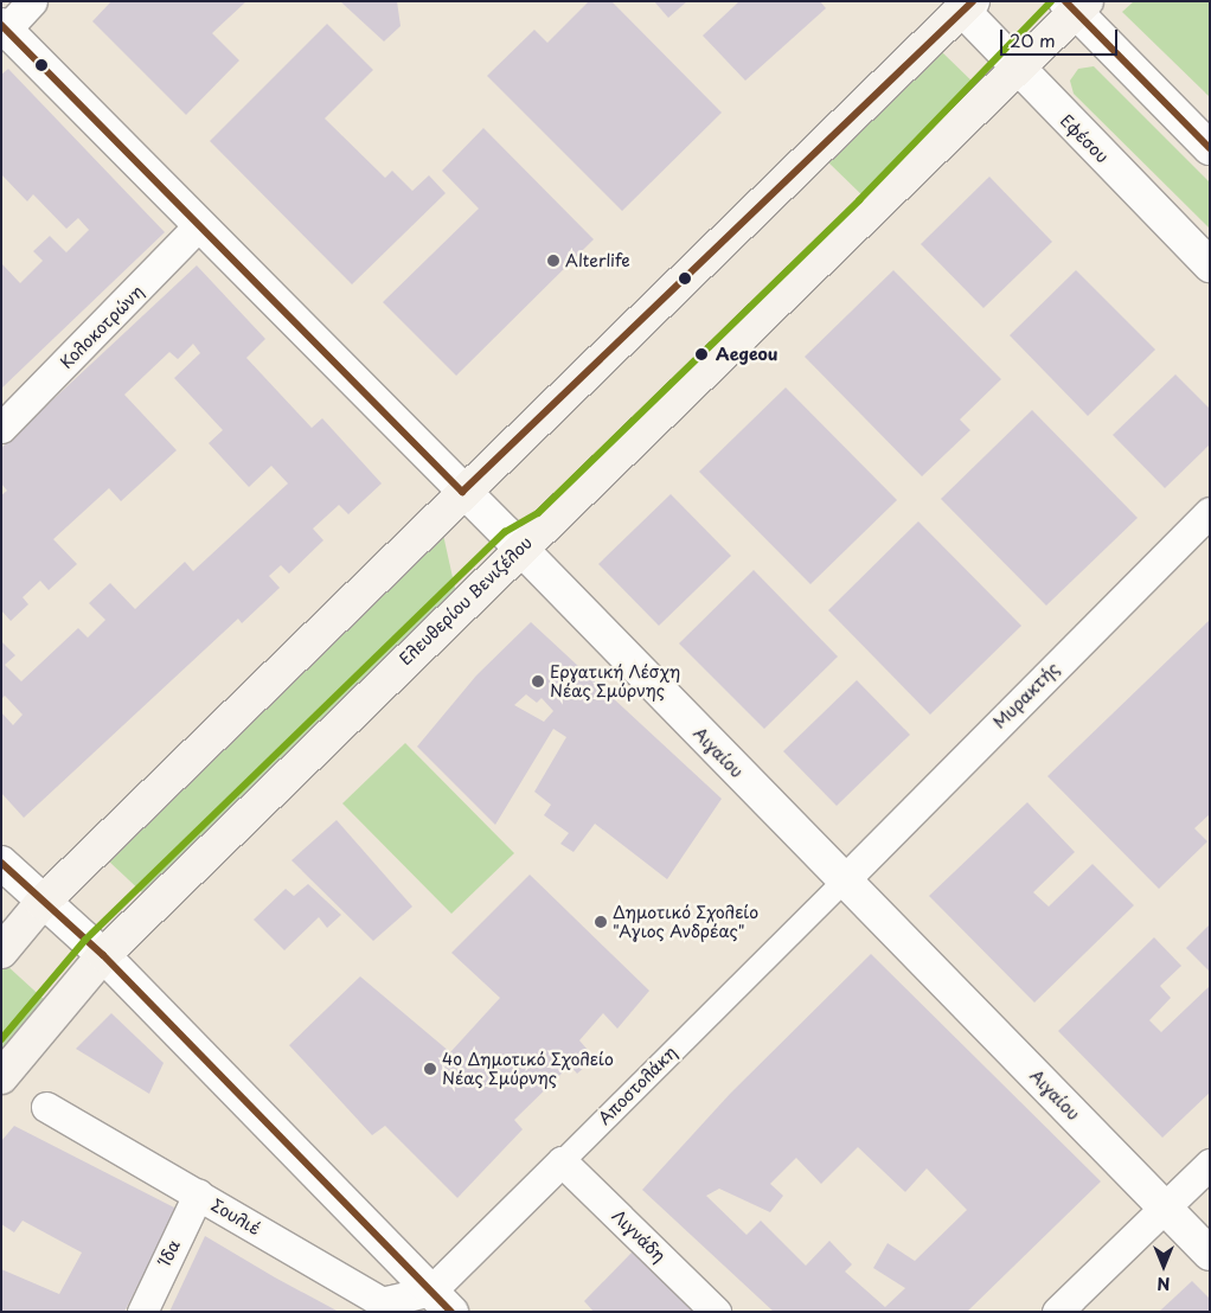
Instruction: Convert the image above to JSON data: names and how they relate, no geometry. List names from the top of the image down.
{
  "streets": {
    "main road": ["Ελευθερίου Βενιζέλου"],
    "street": [
      "Εφέσου",
      "Κολοκοτρώνη",
      "Μυρακτής",
      "Αιγαίου",
      "Αποστολάκη",
      "Σουλιέ",
      "Λιγνάδη",
      "Ίδα"
    ]
  },
  "crossings": [
    ["Εφέσου", "Ελευθερίου Βενιζέλου"],
    ["Κολοκοτρώνη", "Αιγαίου"],
    ["Ελευθερίου Βενιζέλου", "Αιγαίου"],
    ["Μυρακτής", "Αιγαίου"],
    ["Μυρακτής", "Αποστολάκη"],
    ["Αιγαίου", "Αποστολάκη"],
    ["Αποστολάκη", "Σουλιέ"],
    ["Αποστολάκη", "Λιγνάδη"],
    ["Σουλιέ", "Ίδα"]
  ],
  "places": [
    "Alterlife",
    "Aegeou",
    "Εργατική Λέσχη Νέας Σμύρνης",
    "Δημοτικό Σχολείο \"Αγιος Ανδρέας\"",
    "4o Δημοτικό Σχολείο Νέας Σμύρνης"
  ],
  "scale_bar": "20 m",
  "north": "bottom"
}
